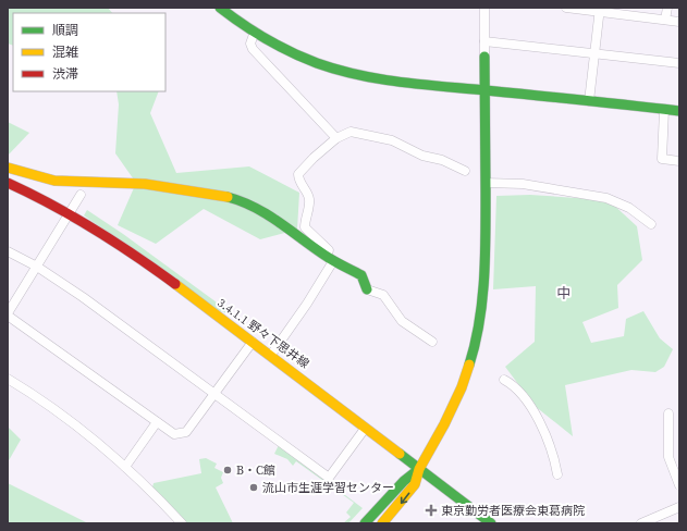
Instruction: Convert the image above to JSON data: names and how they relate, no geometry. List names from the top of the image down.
{
  "streets": {
    "street": ["3.4.1.1 野々下思井線"]
  },
  "districts": ["中"],
  "places": {
    "other": ["B・C館", "流山市生涯学習センター"],
    "health": ["東京勤労者医療会東葛病院"]
  },
  "legend": ["順調", "混雑", "渋滞"]
}
